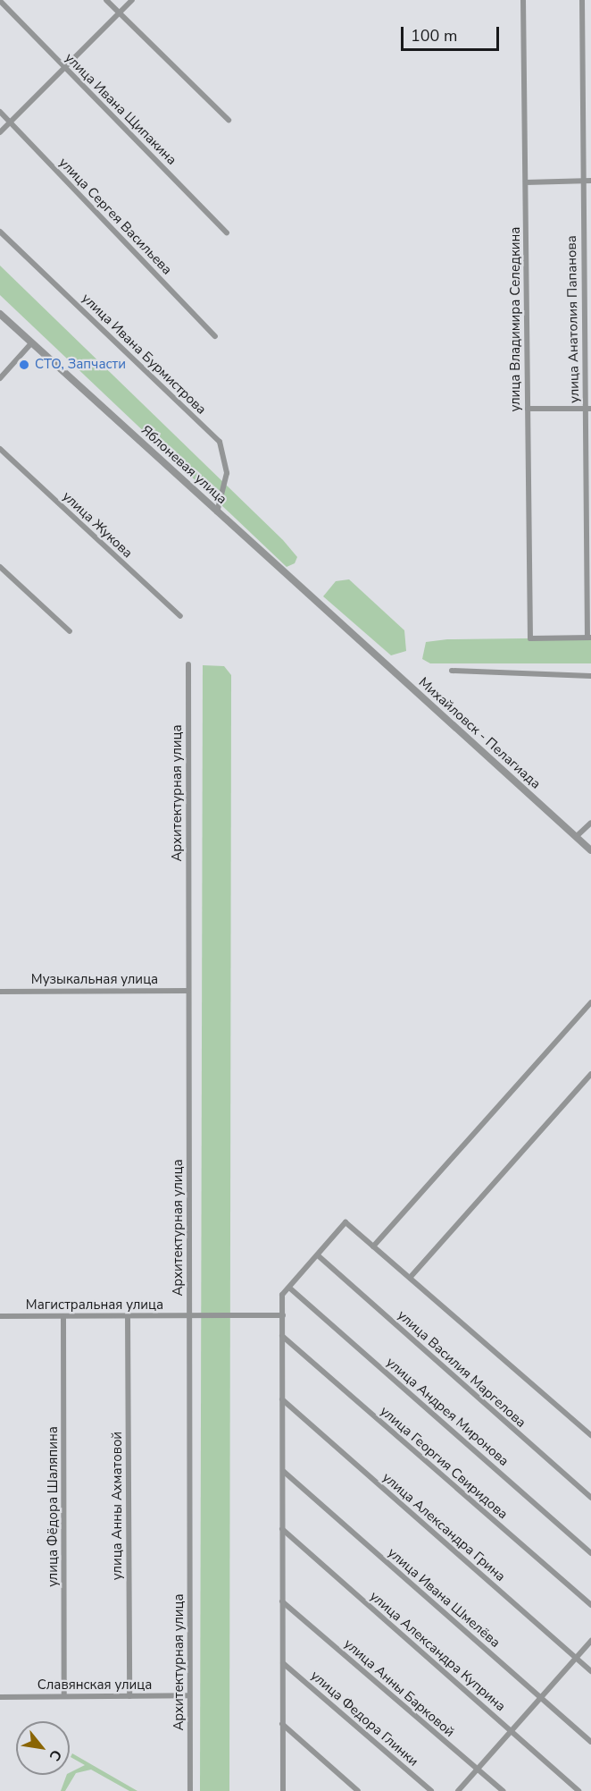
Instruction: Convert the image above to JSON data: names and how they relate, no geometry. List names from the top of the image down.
{
  "streets": {
    "street": [
      "улица Ивана Щипакина",
      "улица Сергея Васильева",
      "улица Владимира Селедкина",
      "улица Анатолия Папанова",
      "улица Ивана Бурмистрова",
      "Яблоневая улица",
      "улица Жукова",
      "Михайловск - Пелагиада",
      "Архитектурная улица",
      "Музыкальная улица",
      "Магистральная улица",
      "улица Василия Маргелова",
      "улица Андрея Миронова",
      "улица Георгия Свиридова",
      "улица Анны Ахматовой",
      "улица Фёдора Шаляпина",
      "улица Александра Грина",
      "улица Ивана Шмелёва",
      "улица Александра Куприна",
      "Славянская улица",
      "улица Анны Барковой",
      "улица Федора Глинки"
    ]
  },
  "crossings": [
    ["улица Владимира Селедкина", "улица Анатолия Папанова"],
    ["улица Ивана Бурмистрова", "Яблоневая улица"],
    ["Яблоневая улица", "Михайловск - Пелагиада"],
    ["Архитектурная улица", "Музыкальная улица"],
    ["Архитектурная улица", "Магистральная улица"],
    ["Архитектурная улица", "Славянская улица"],
    ["Магистральная улица", "улица Анны Ахматовой"],
    ["Магистральная улица", "улица Фёдора Шаляпина"],
    ["улица Анны Ахматовой", "Славянская улица"],
    ["улица Фёдора Шаляпина", "Славянская улица"]
  ],
  "places": ["СТО, Запчасти"],
  "scale_bar": "100 m",
  "north": "bottom right"
}
